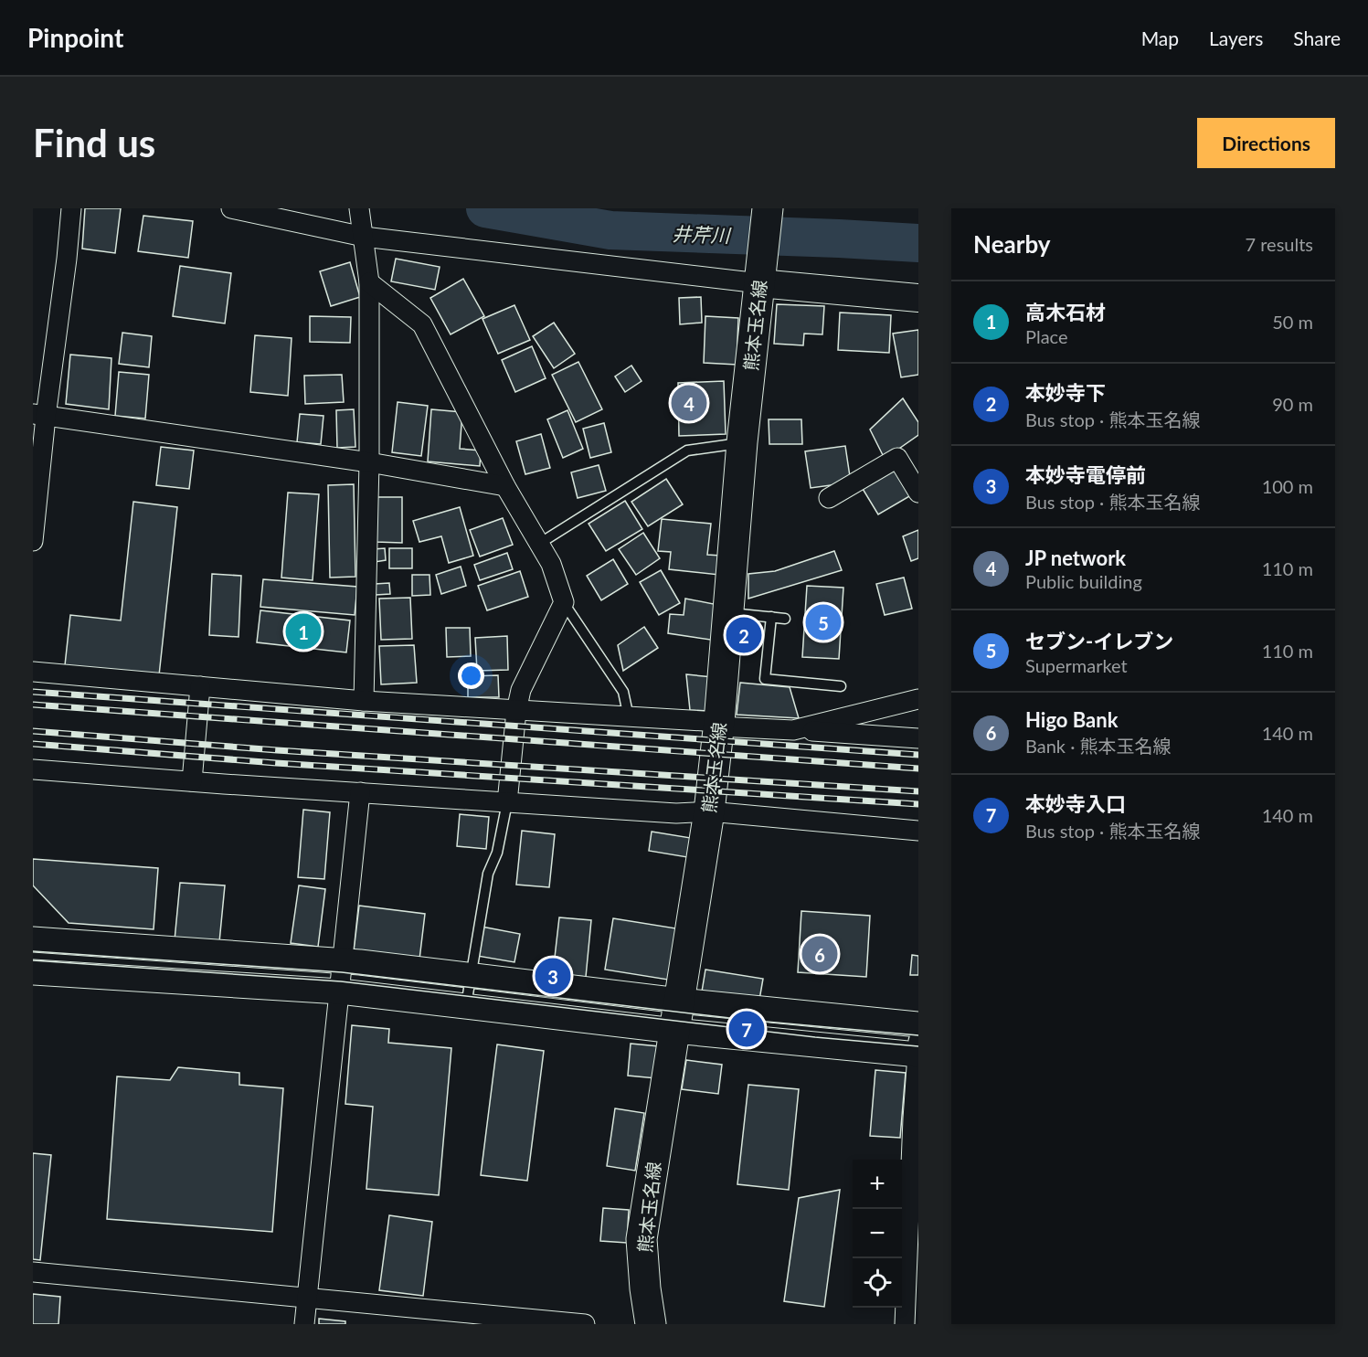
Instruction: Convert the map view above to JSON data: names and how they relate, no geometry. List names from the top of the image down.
{
  "streets": {
    "main road": ["熊本玉名線"]
  },
  "water": ["井芹川"],
  "page": {
    "header": "Pinpoint",
    "nav": ["Map", "Layers", "Share"],
    "buttons": "Directions",
    "title": "Find us",
    "heading": ["Nearby", "7 results"],
    "list": [
      {
        "mark": "1",
        "name": "高木石材",
        "note": "Place",
        "value": "50 m"
      },
      {
        "mark": "2",
        "name": "本妙寺下",
        "note": "Bus stop · 熊本玉名線",
        "value": "90 m"
      },
      {
        "mark": "3",
        "name": "本妙寺電停前",
        "note": "Bus stop · 熊本玉名線",
        "value": "100 m"
      },
      {
        "mark": "4",
        "name": "JP network",
        "note": "Public building",
        "value": "110 m"
      },
      {
        "mark": "5",
        "name": "セブン-イレブン",
        "note": "Supermarket",
        "value": "110 m"
      },
      {
        "mark": "6",
        "name": "Higo Bank",
        "note": "Bank · 熊本玉名線",
        "value": "140 m"
      },
      {
        "mark": "7",
        "name": "本妙寺入口",
        "note": "Bus stop · 熊本玉名線",
        "value": "140 m"
      }
    ],
    "pins": [
      "4",
      "5",
      "1",
      "2",
      "6",
      "3",
      "7"
    ],
    "map_buttons": ["+", "−"]
  }
}
